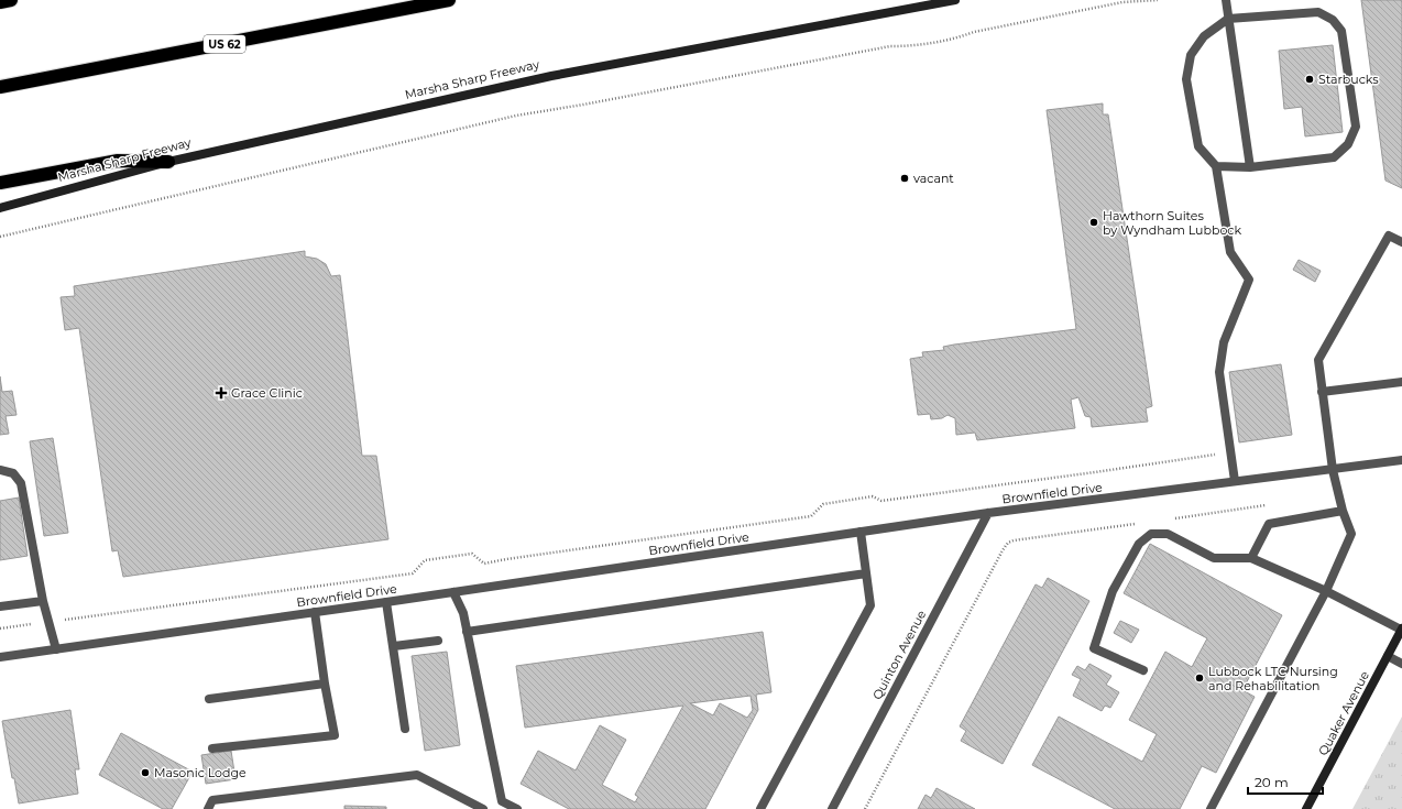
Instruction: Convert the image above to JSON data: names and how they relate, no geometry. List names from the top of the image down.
{
  "streets": {
    "highway": ["US 62"],
    "main road": ["Marsha Sharp Freeway", "Quaker Avenue"],
    "street": ["Brownfield Drive", "Quinton Avenue"]
  },
  "crossings": [
    ["Brownfield Drive", "Quinton Avenue"]
  ],
  "places": {
    "other": [
      "Starbucks",
      "vacant",
      "Hawthorn Suites by Wyndham Lubbock",
      "Lubbock LTC Nursing and Rehabilitation",
      "Masonic Lodge"
    ],
    "health": ["Grace Clinic"]
  },
  "scale_bar": "20 m"
}
